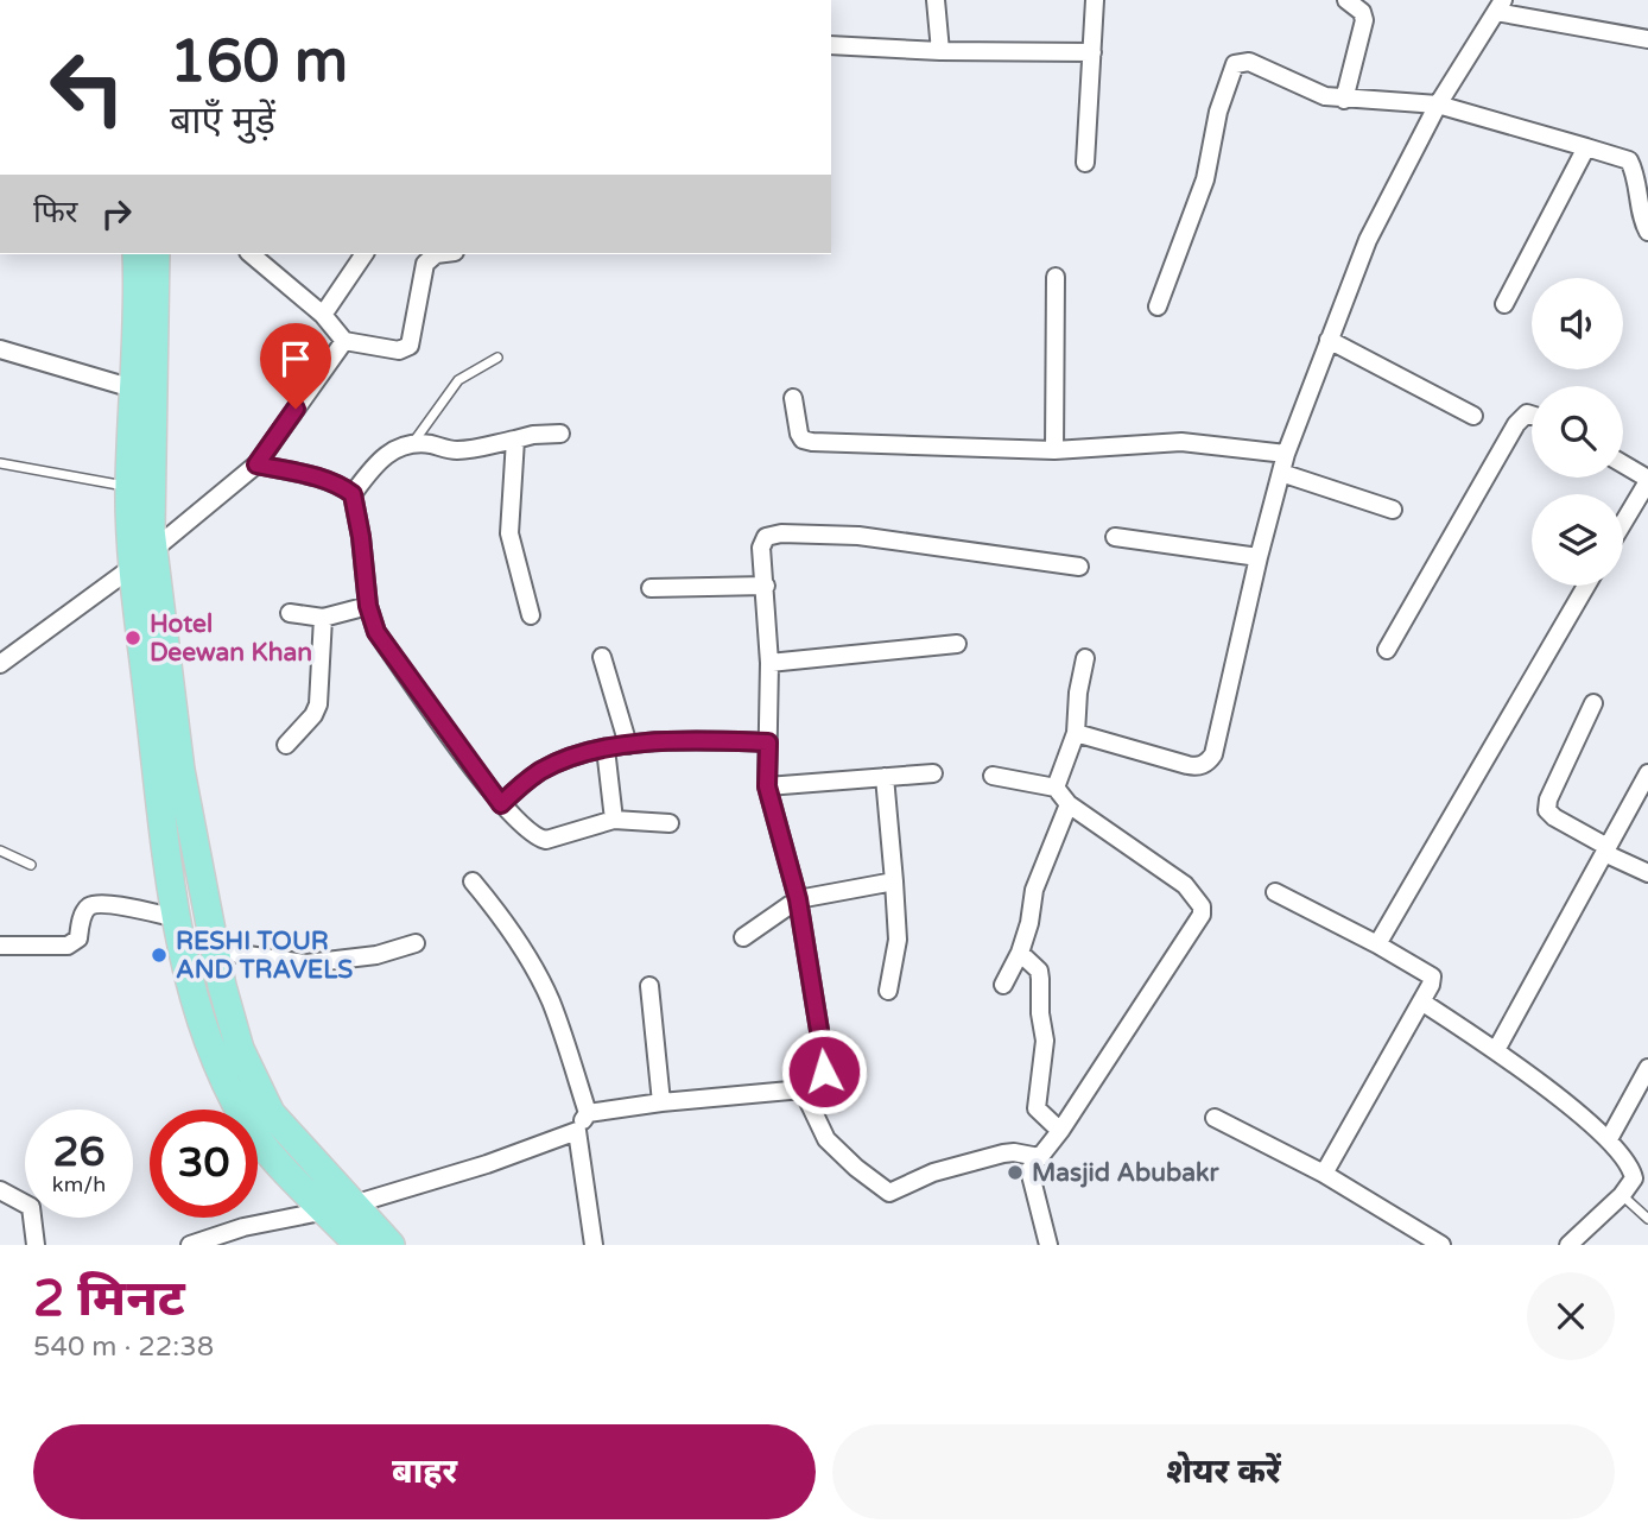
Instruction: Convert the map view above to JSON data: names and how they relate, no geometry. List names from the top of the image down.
{
  "places": ["Hotel Deewan Khan", "RESHI TOUR AND TRAVELS", "Masjid Abubakr"],
  "page": {
    "turn": ["160 m", "बाएँ मुड़ें"],
    "then": "फिर",
    "speed": "26 km/h",
    "limit": "30",
    "heading": ["2 मिनट", "540 m · 22:38"],
    "buttons": ["बाहर", "शेयर करें"]
  }
}
